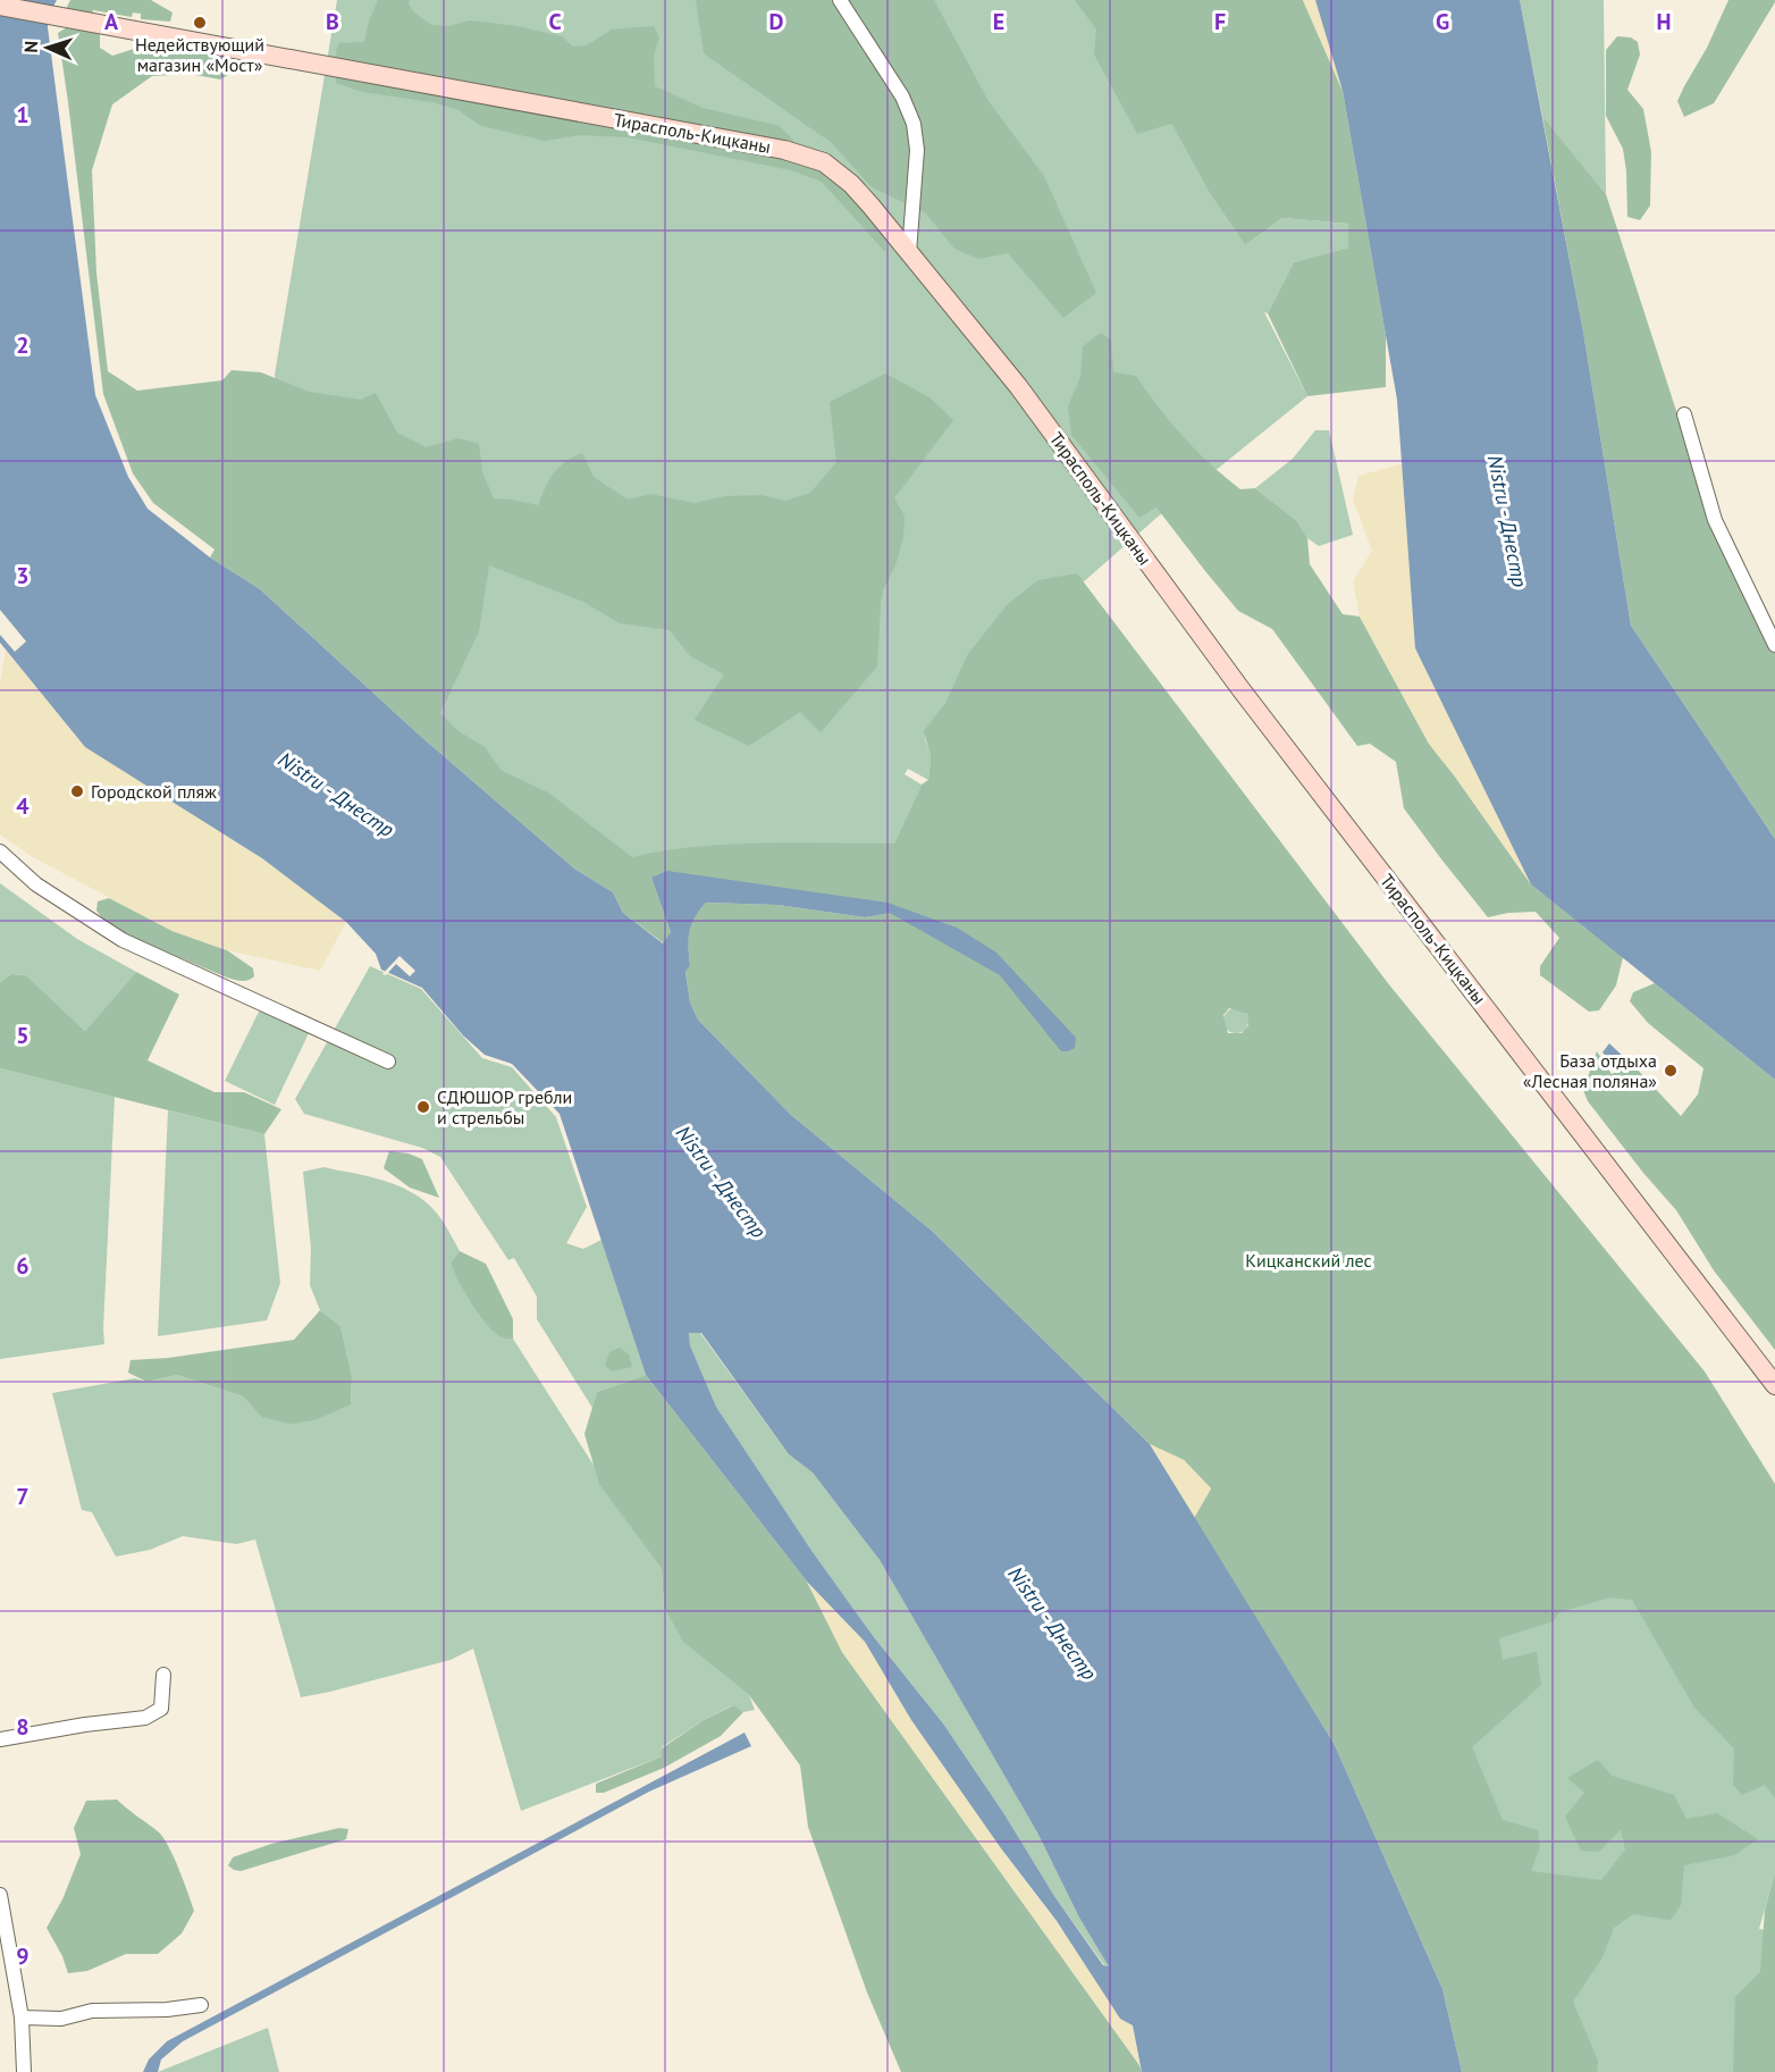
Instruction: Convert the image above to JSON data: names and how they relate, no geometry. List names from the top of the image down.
{
  "streets": {
    "street": ["Тирасполь-Кицканы"]
  },
  "water": ["Nistru - Днестр"],
  "parks": ["Кицканский лес"],
  "places": [
    "Недействующий магазин «Мост»",
    "Городской пляж",
    "База отдыха «Лесная поляна»",
    "СДЮШОР гребли и стрельбы"
  ],
  "north": "left",
  "grid": {
    "columns": [
      "A",
      "B",
      "C",
      "D",
      "E",
      "F",
      "G",
      "H"
    ],
    "rows": [
      "1",
      "2",
      "3",
      "4",
      "5",
      "6",
      "7",
      "8",
      "9"
    ]
  }
}
